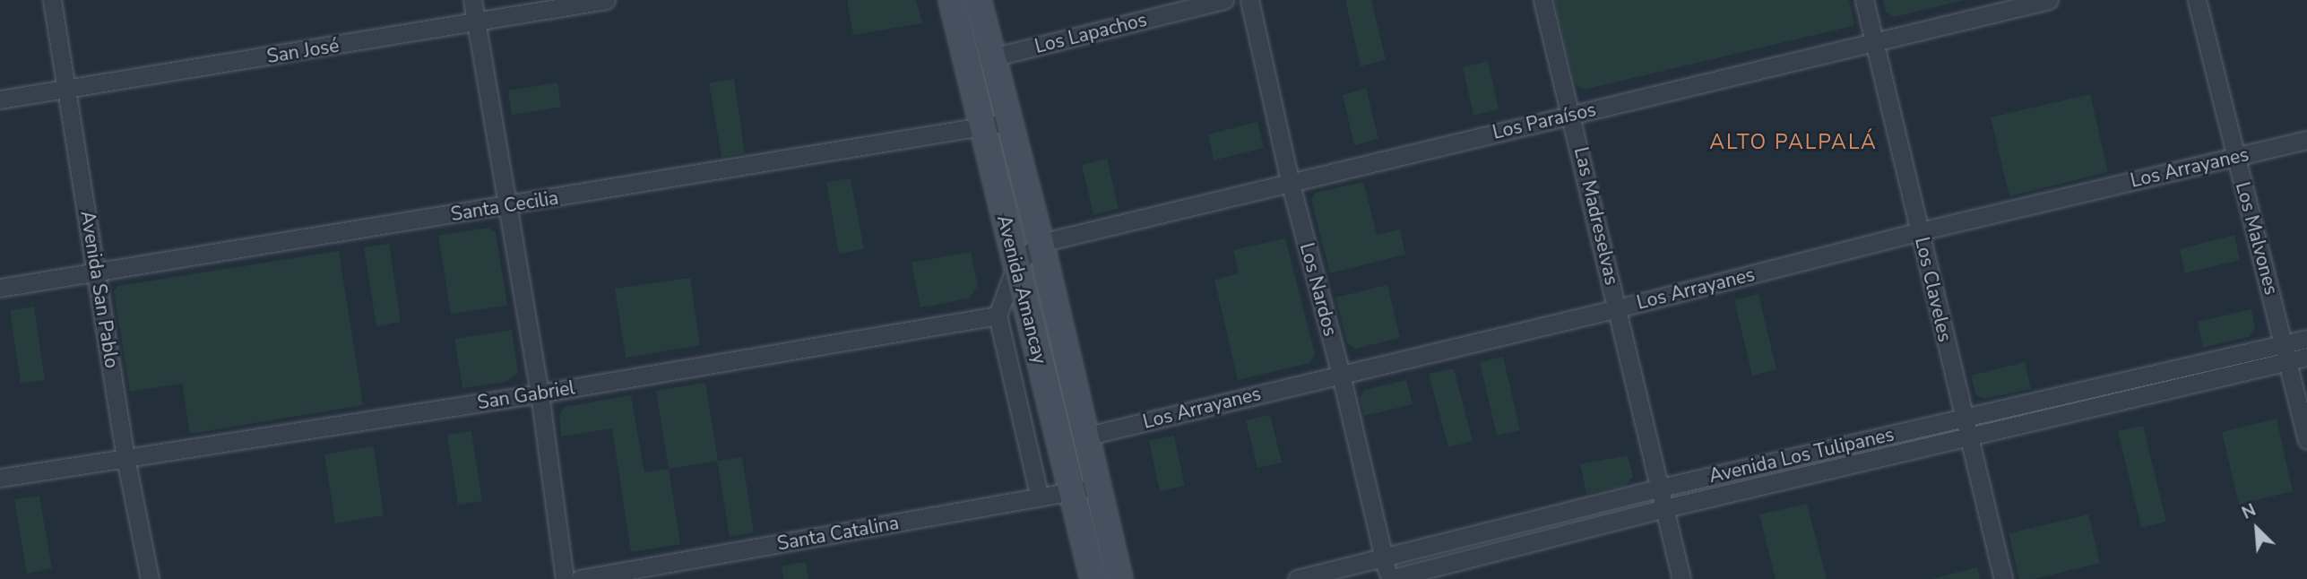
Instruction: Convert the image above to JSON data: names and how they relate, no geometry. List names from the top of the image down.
{
  "streets": {
    "street": [
      "Los Lapachos",
      "San José",
      "Los Paraísos",
      "Los Arrayanes",
      "Santa Cecilia",
      "Las Madreselvas",
      "Los Malvones",
      "Avenida San Pablo",
      "Avenida Amancay",
      "Los Nardos",
      "Los Claveles",
      "San Gabriel",
      "Avenida Los Tulipanes",
      "Santa Catalina"
    ]
  },
  "crossings": [
    ["Los Lapachos", "Avenida Amancay"],
    ["San José", "Avenida San Pablo"],
    ["Los Paraísos", "Las Madreselvas"],
    ["Los Paraísos", "Avenida Amancay"],
    ["Los Paraísos", "Los Nardos"],
    ["Los Paraísos", "Los Claveles"],
    ["Los Arrayanes", "Las Madreselvas"],
    ["Los Arrayanes", "Los Malvones"],
    ["Los Arrayanes", "Avenida Amancay"],
    ["Los Arrayanes", "Los Nardos"],
    ["Los Arrayanes", "Los Claveles"],
    ["Santa Cecilia", "Avenida San Pablo"],
    ["Santa Cecilia", "Avenida Amancay"],
    ["Las Madreselvas", "Avenida Los Tulipanes"],
    ["Los Malvones", "Avenida Los Tulipanes"],
    ["Avenida San Pablo", "San Gabriel"],
    ["Avenida Amancay", "Santa Catalina"],
    ["Los Nardos", "Avenida Los Tulipanes"],
    ["Los Claveles", "Avenida Los Tulipanes"]
  ],
  "districts": ["ALTO PALPALÁ"],
  "north": "top left"
}
